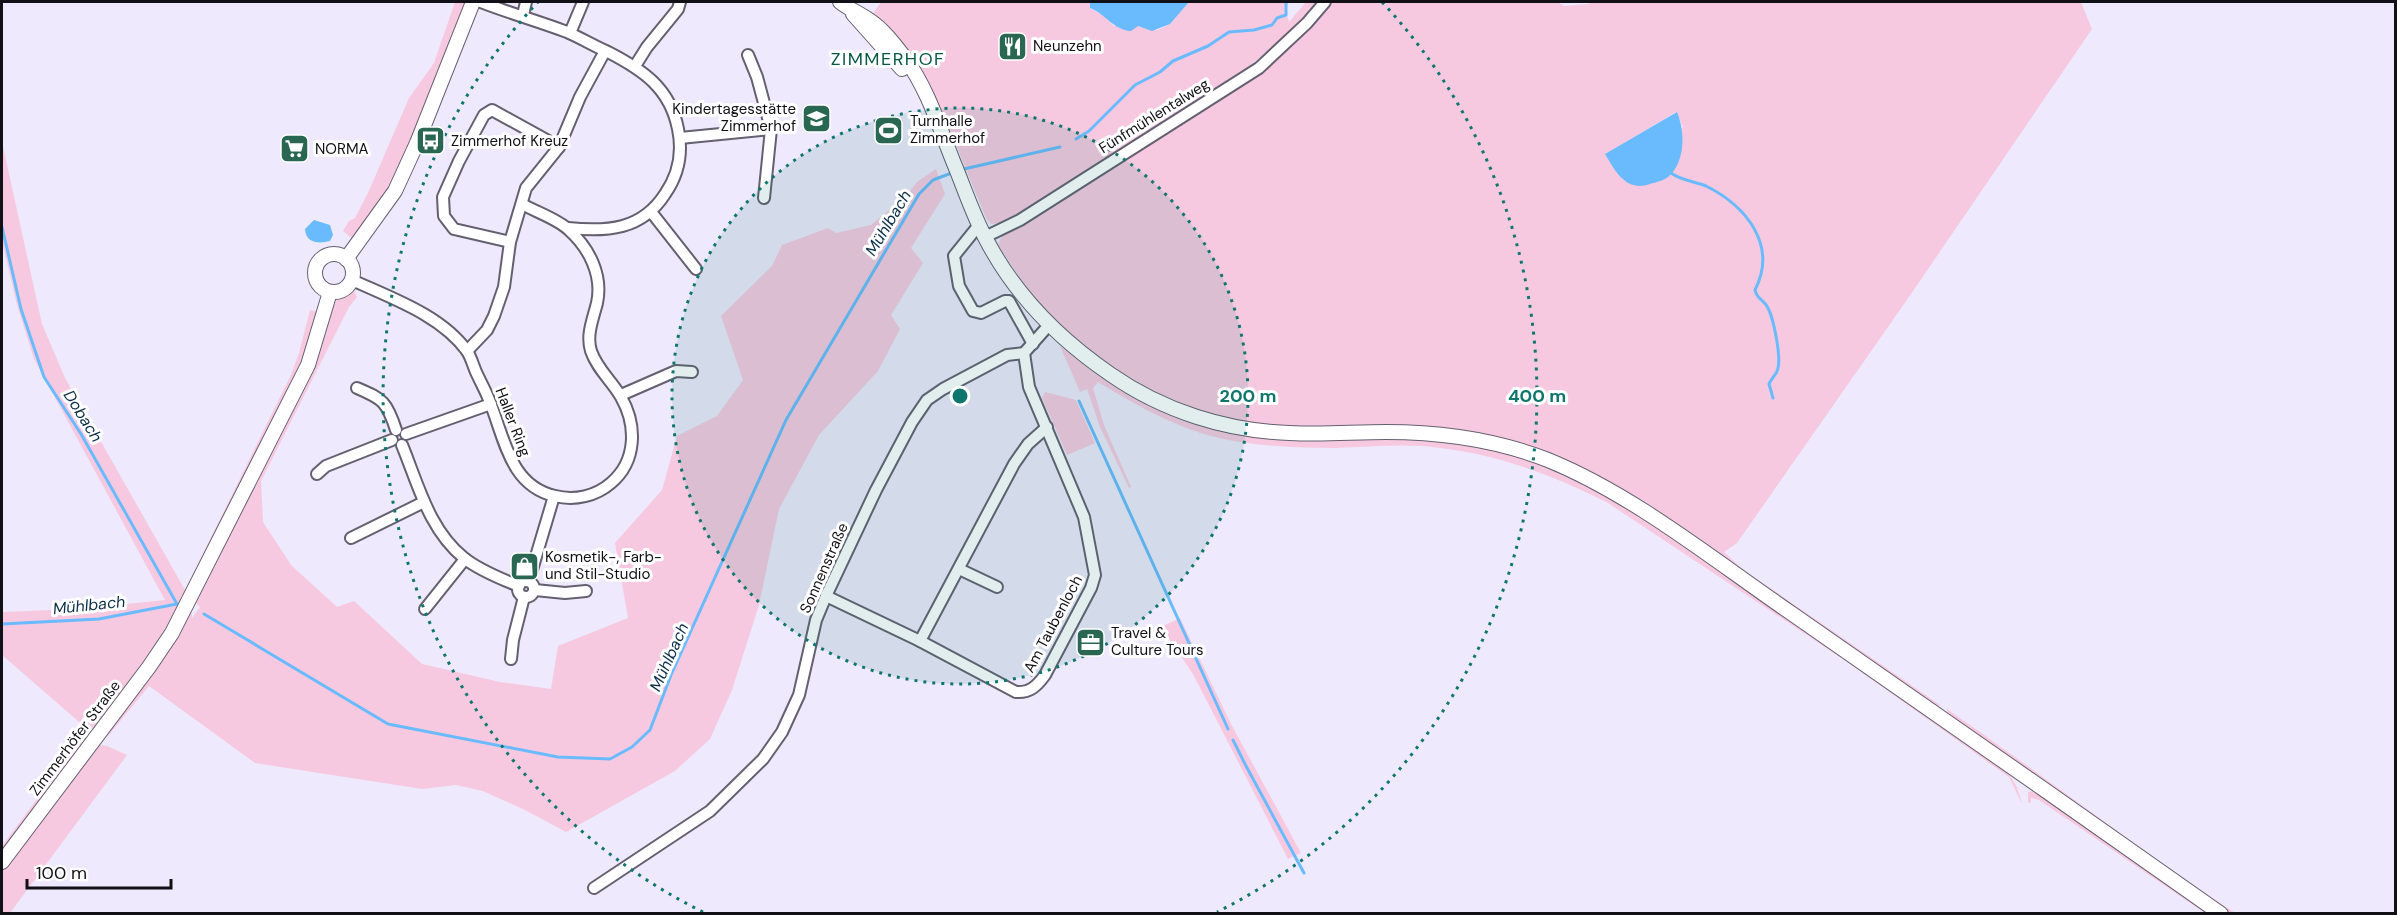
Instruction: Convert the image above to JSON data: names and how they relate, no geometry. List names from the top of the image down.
{
  "streets": {
    "street": [
      "Fünfmühlentalweg",
      "Haller Ring",
      "Sonnenstraße",
      "Am Taubenloch",
      "Zimmerhöfer Straße"
    ]
  },
  "crossings": [
    ["Haller Ring", "Zimmerhöfer Straße"],
    ["Sonnenstraße", "Am Taubenloch"]
  ],
  "districts": ["ZIMMERHOF"],
  "water": ["Mühlbach", "Dobach"],
  "places": {
    "restaurant": ["Neunzehn"],
    "school or university": ["Kindertagesstätte Zimmerhof"],
    "sports": ["Turnhalle Zimmerhof"],
    "bus stop": ["Zimmerhof Kreuz"],
    "supermarket": ["NORMA"],
    "shop": ["Kosmetik-, Farb- und Stil-Studio"],
    "office": ["Travel & Culture Tours"]
  },
  "scale_bar": "100 m",
  "rings": ["200 m", "400 m"]
}
